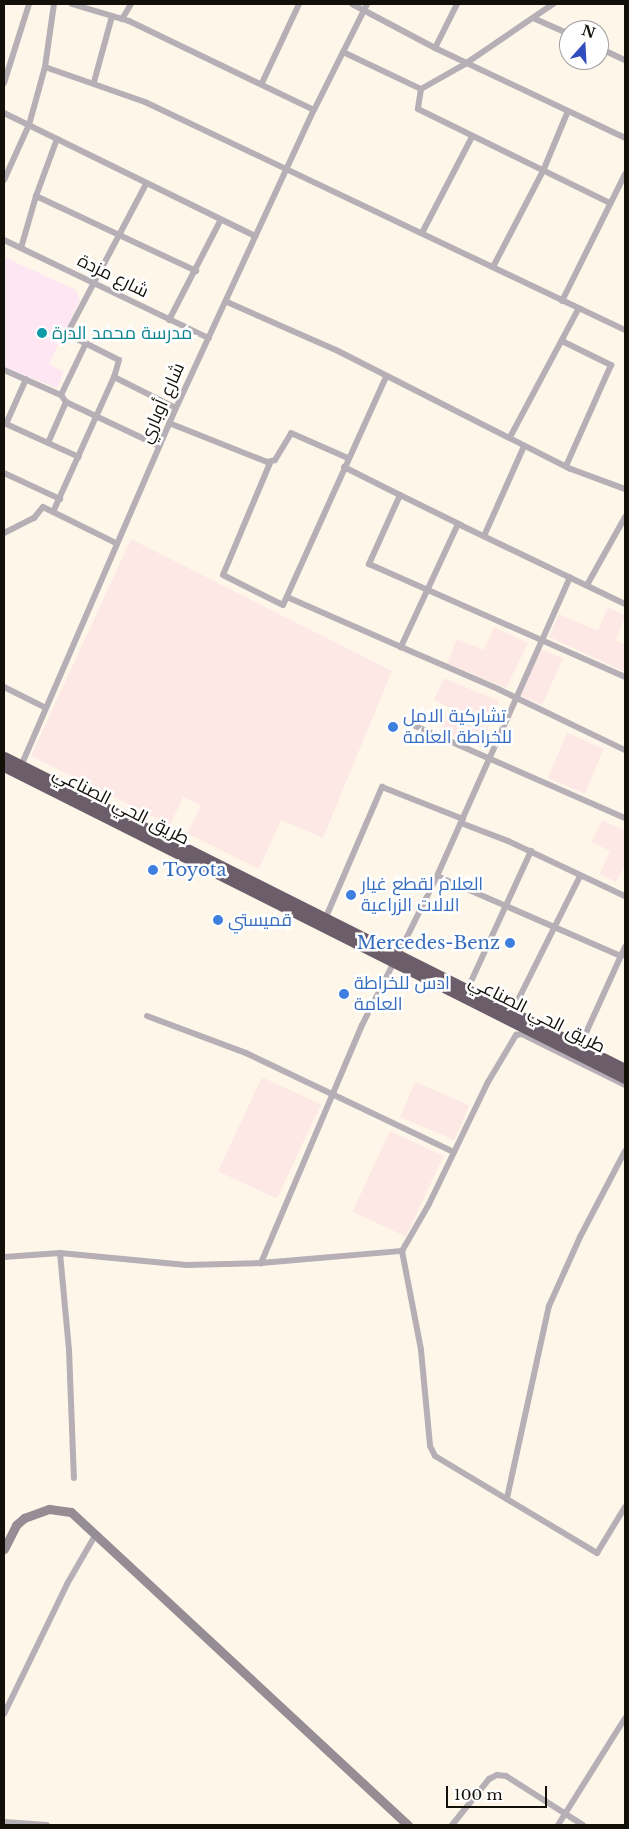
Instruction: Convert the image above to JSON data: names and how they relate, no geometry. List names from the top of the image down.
{
  "streets": {
    "highway": ["طريق الحي الصناعي"],
    "street": ["شارع مزدة", "شارع أوباري"]
  },
  "crossings": [
    ["شارع مزدة", "شارع أوباري"]
  ],
  "places": [
    "مدرسة محمد الدرة",
    "تشاركية الامل للخراطة العامة",
    "Toyota",
    "العلام لقطع غيار الالات الزراعية",
    "قميستي",
    "Mercedes-Benz",
    "ادس للخراطة العامة"
  ],
  "scale_bar": "100 m",
  "north": "top"
}
